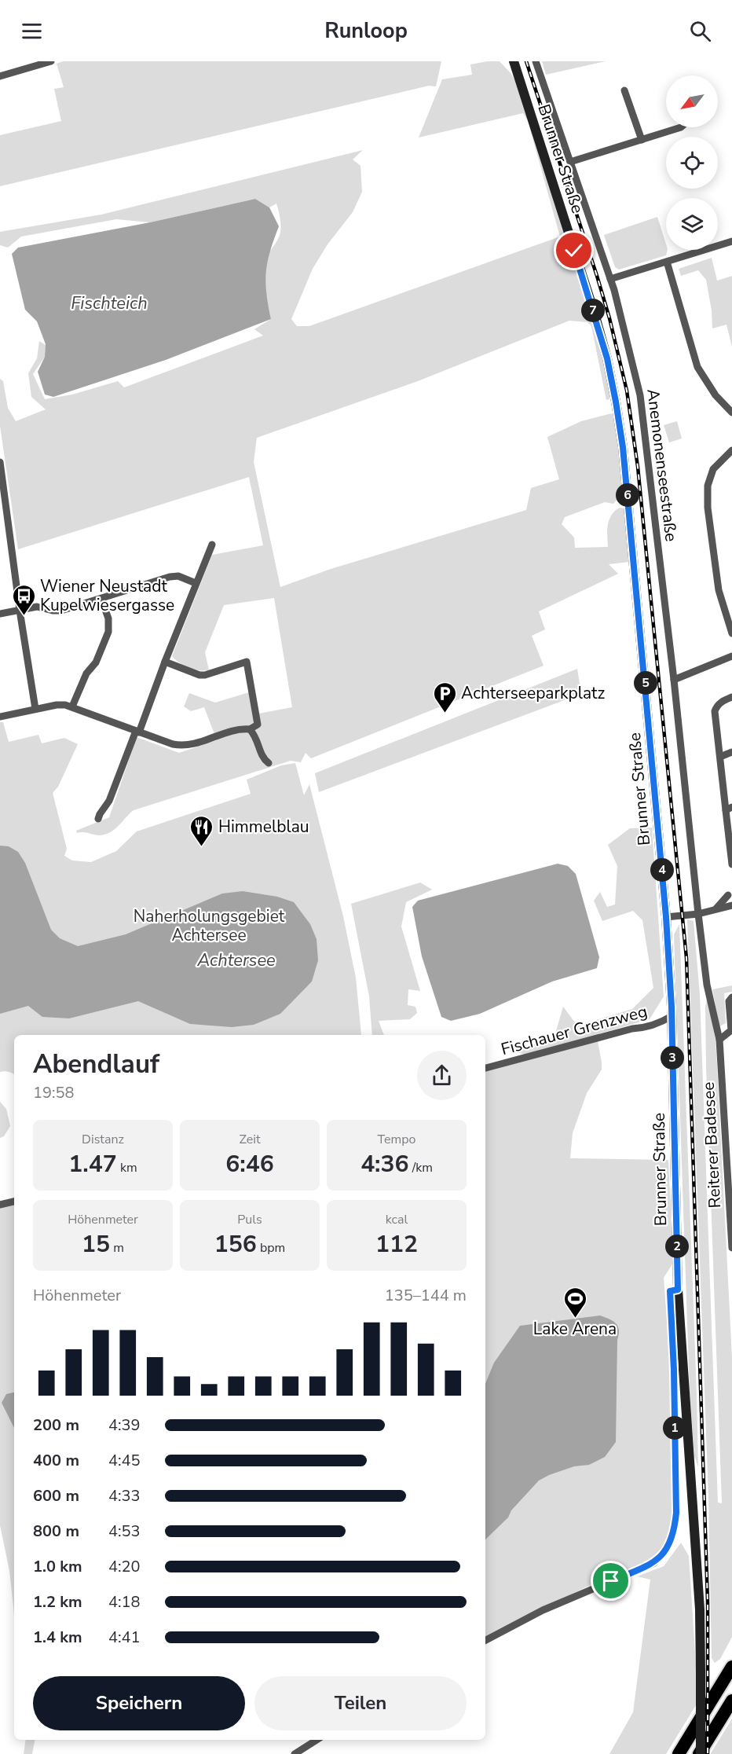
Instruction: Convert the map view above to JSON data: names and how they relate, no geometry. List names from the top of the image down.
{
  "streets": {
    "main road": ["Brunner Straße"],
    "street": ["Anemonenseestraße", "Fischauer Grenzweg", "Reiterer Badesee"]
  },
  "crossings": [
    ["Brunner Straße", "Fischauer Grenzweg"],
    ["Anemonenseestraße", "Reiterer Badesee"]
  ],
  "water": ["Fischteich", "Achtersee"],
  "parks": ["Naherholungsgebiet Achtersee"],
  "places": {
    "bus stop": ["Wiener Neustadt Kupelwiesergasse"],
    "parking": ["Achterseeparkplatz"],
    "restaurant": ["Himmelblau"],
    "sports": ["Lake Arena"]
  },
  "north": "bottom left",
  "page": {
    "header": "Runloop",
    "pins": [
      "7",
      "6",
      "5",
      "4",
      "3",
      "2",
      "1"
    ],
    "heading": ["Abendlauf", "19:58"],
    "stats": [
      ["Distanz", "1.47 km"],
      ["Zeit", "6:46"],
      ["Tempo", "4:36 /km"],
      ["Höhenmeter", "15 m"],
      ["Puls", "156 bpm"],
      ["kcal", "112"]
    ],
    "chart": ["Höhenmeter", "135–144 m"],
    "list": [
      {
        "name": "200 m",
        "note": "4:39"
      },
      {
        "name": "400 m",
        "note": "4:45"
      },
      {
        "name": "600 m",
        "note": "4:33"
      },
      {
        "name": "800 m",
        "note": "4:53"
      },
      {
        "name": "1.0 km",
        "note": "4:20"
      },
      {
        "name": "1.2 km",
        "note": "4:18"
      },
      {
        "name": "1.4 km",
        "note": "4:41"
      }
    ],
    "buttons": ["Speichern", "Teilen"]
  }
}
